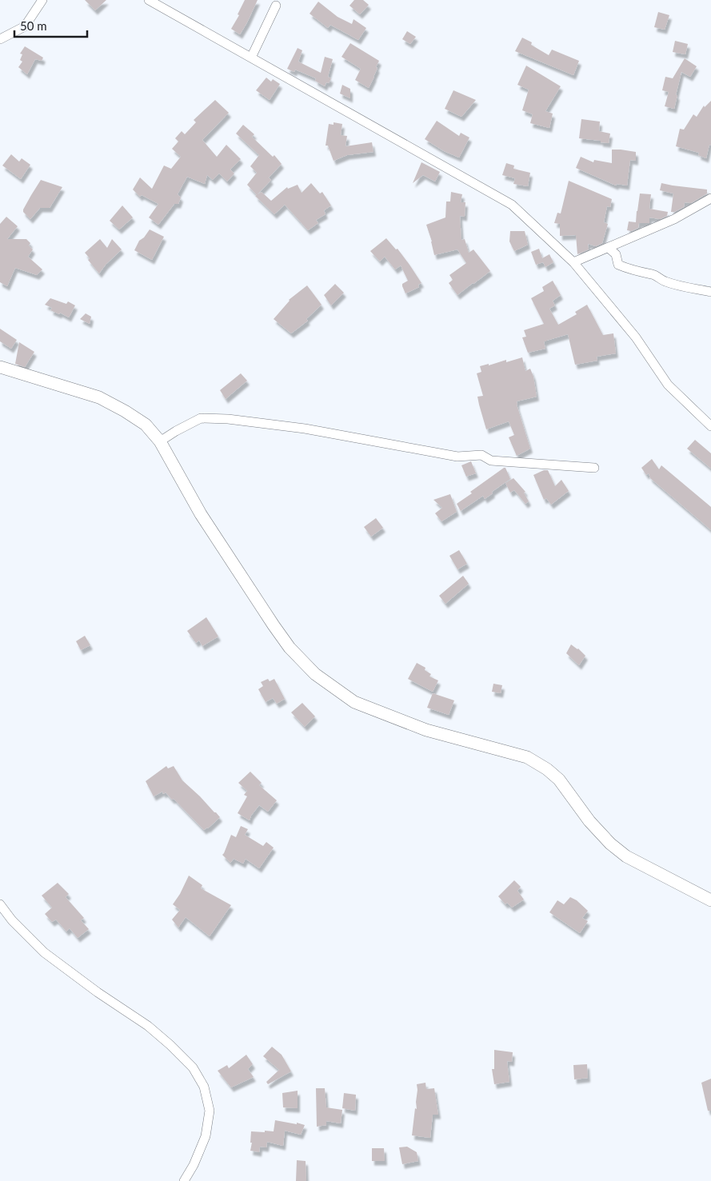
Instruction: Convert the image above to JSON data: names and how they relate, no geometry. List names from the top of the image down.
{
  "scale_bar": "50 m"
}
